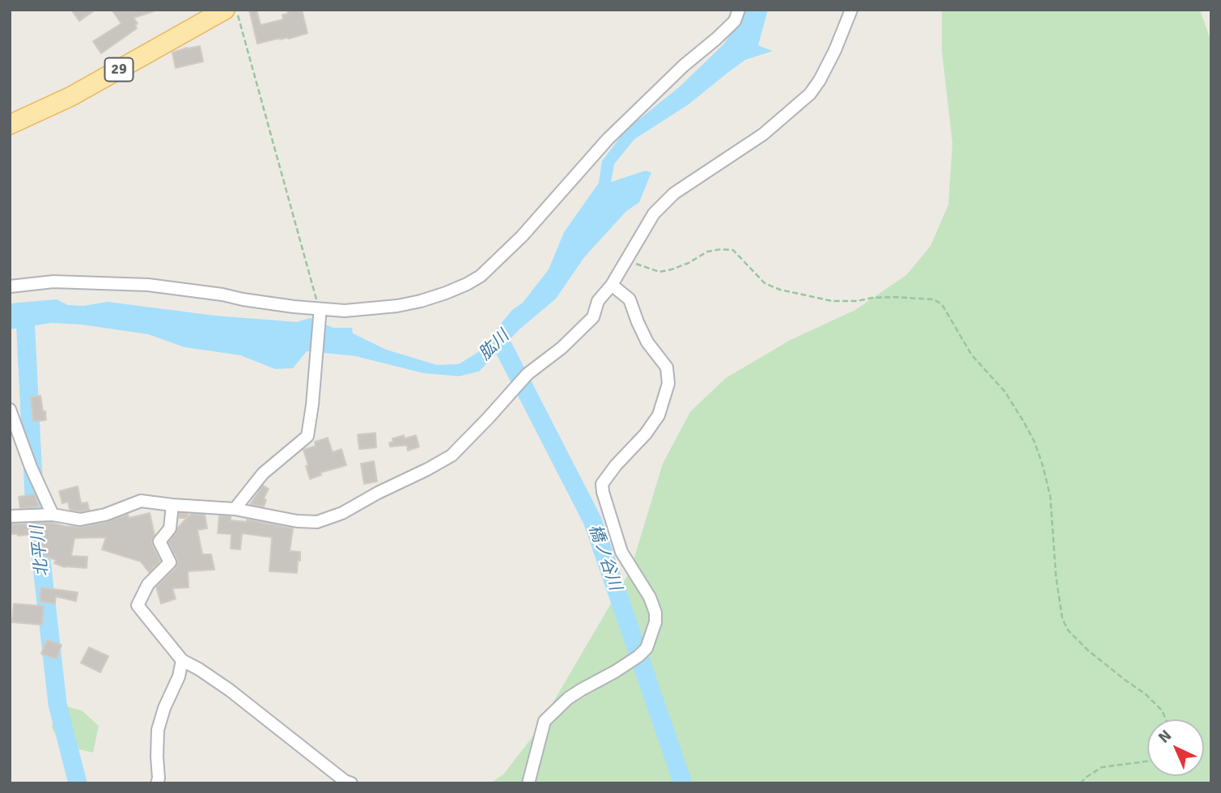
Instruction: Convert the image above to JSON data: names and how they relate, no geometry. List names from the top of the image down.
{
  "streets": {
    "main road": ["29"]
  },
  "water": ["肱川", "北平川", "橋ノ谷川"],
  "north": "top left"
}
